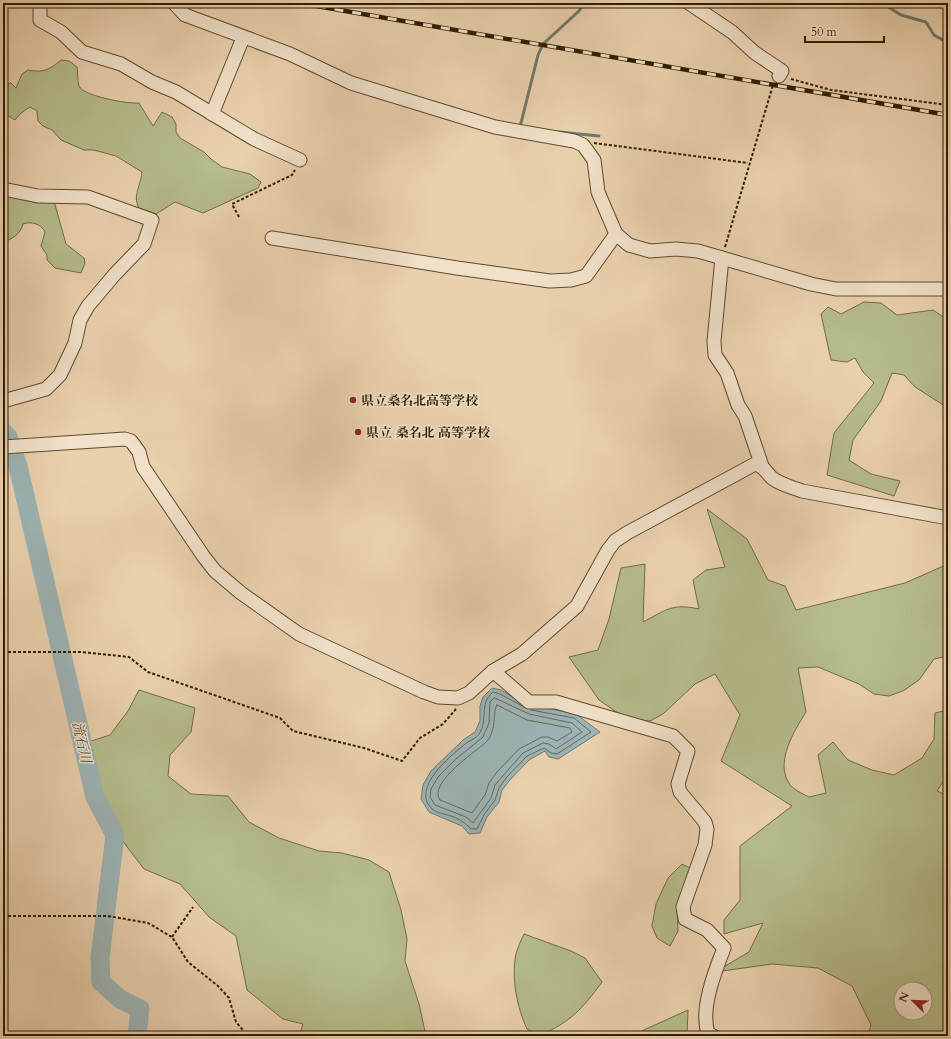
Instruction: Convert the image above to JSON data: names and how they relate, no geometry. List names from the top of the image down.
{
  "water": ["流石川"],
  "places": ["県立桑名北高等学校", "県立 桑名北 高等学校"],
  "scale_bar": "50 m",
  "north": "top left"
}
